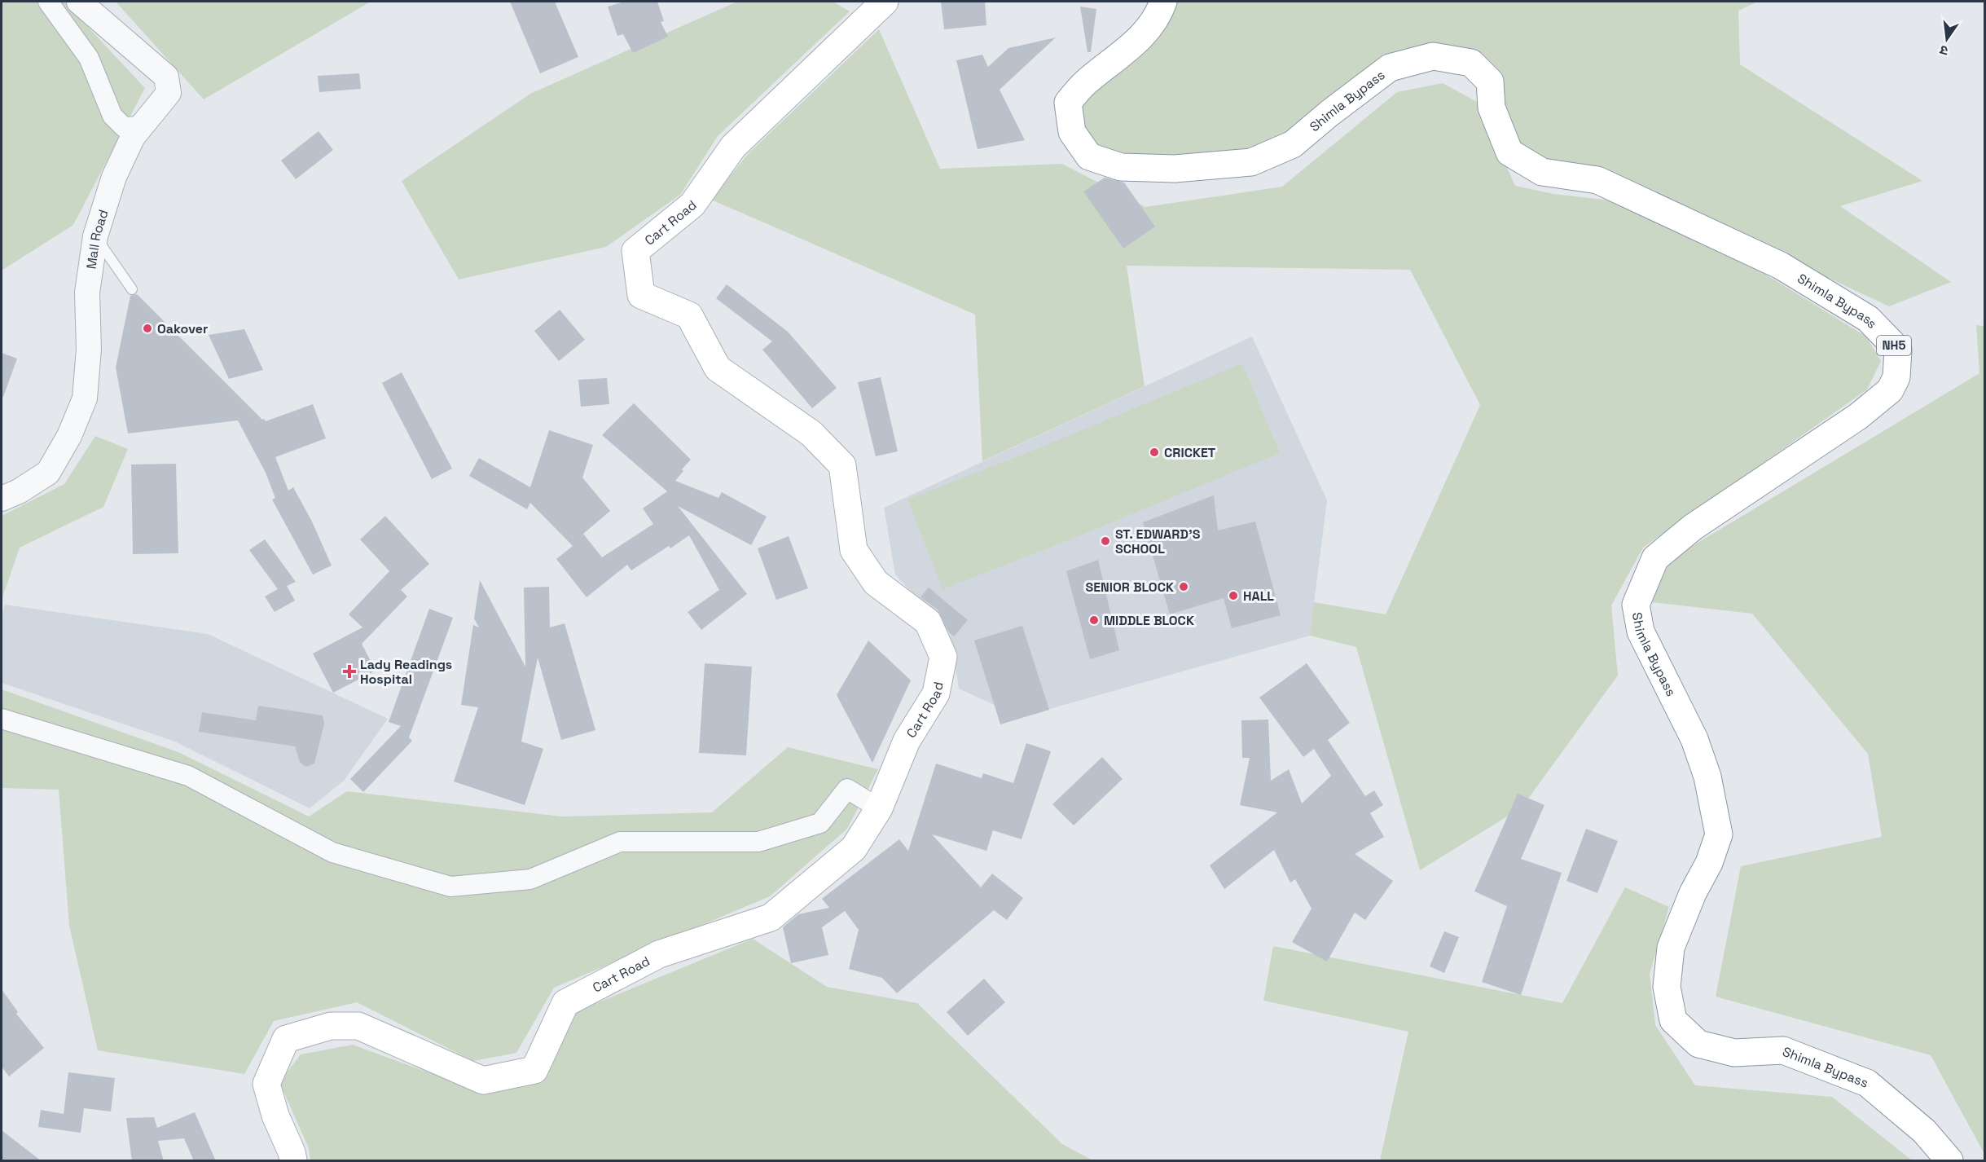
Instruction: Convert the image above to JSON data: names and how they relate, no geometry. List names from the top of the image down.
{
  "streets": {
    "main road": ["Shimla Bypass", "Cart Road", "NH5"],
    "street": ["Mall Road"]
  },
  "places": {
    "other": [
      "Oakover",
      "CRICKET",
      "ST. EDWARD'S SCHOOL",
      "SENIOR BLOCK",
      "HALL",
      "MIDDLE BLOCK"
    ],
    "health": ["Lady Readings Hospital"]
  },
  "north": "bottom"
}
